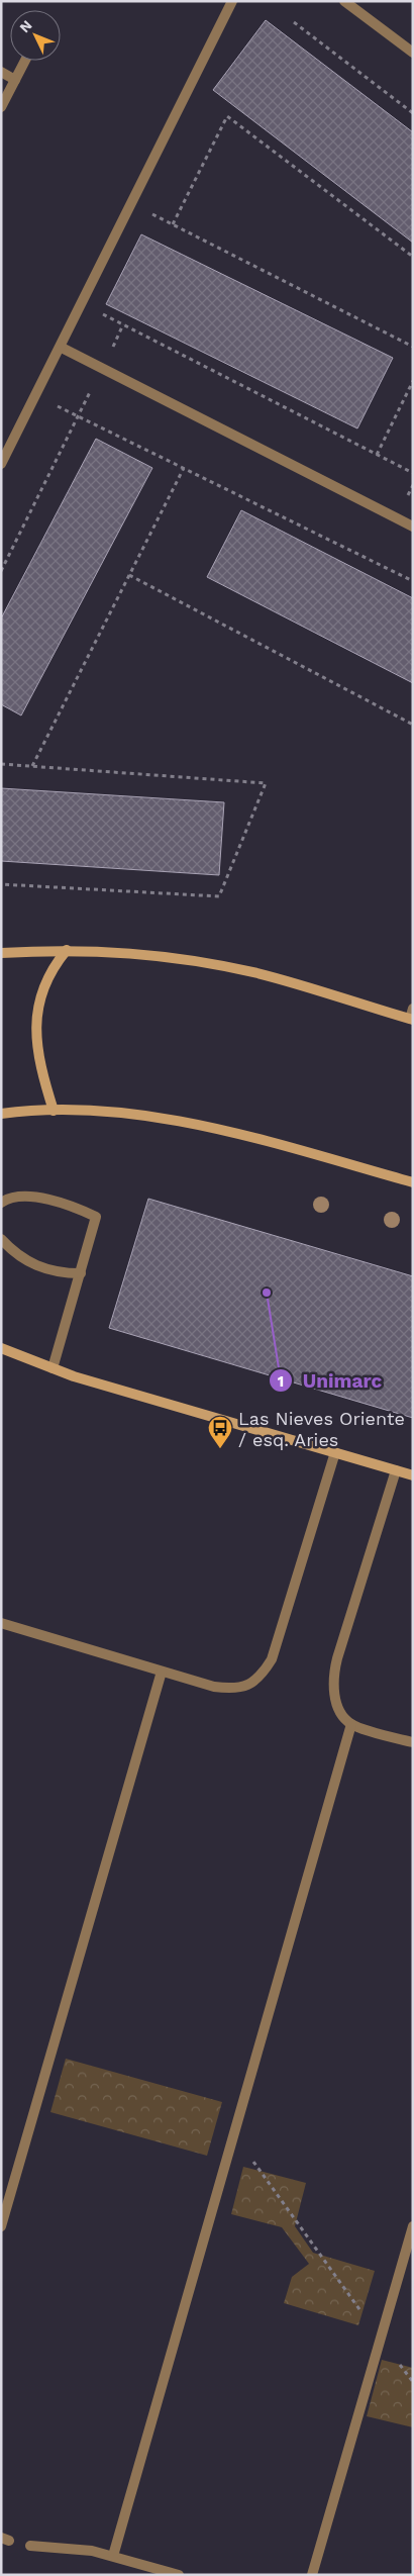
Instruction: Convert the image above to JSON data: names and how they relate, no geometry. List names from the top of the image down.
{
  "places": {
    "other": ["Unimarc"],
    "bus stop": ["Las Nieves Oriente / esq. Aries"]
  },
  "north": "top left"
}
